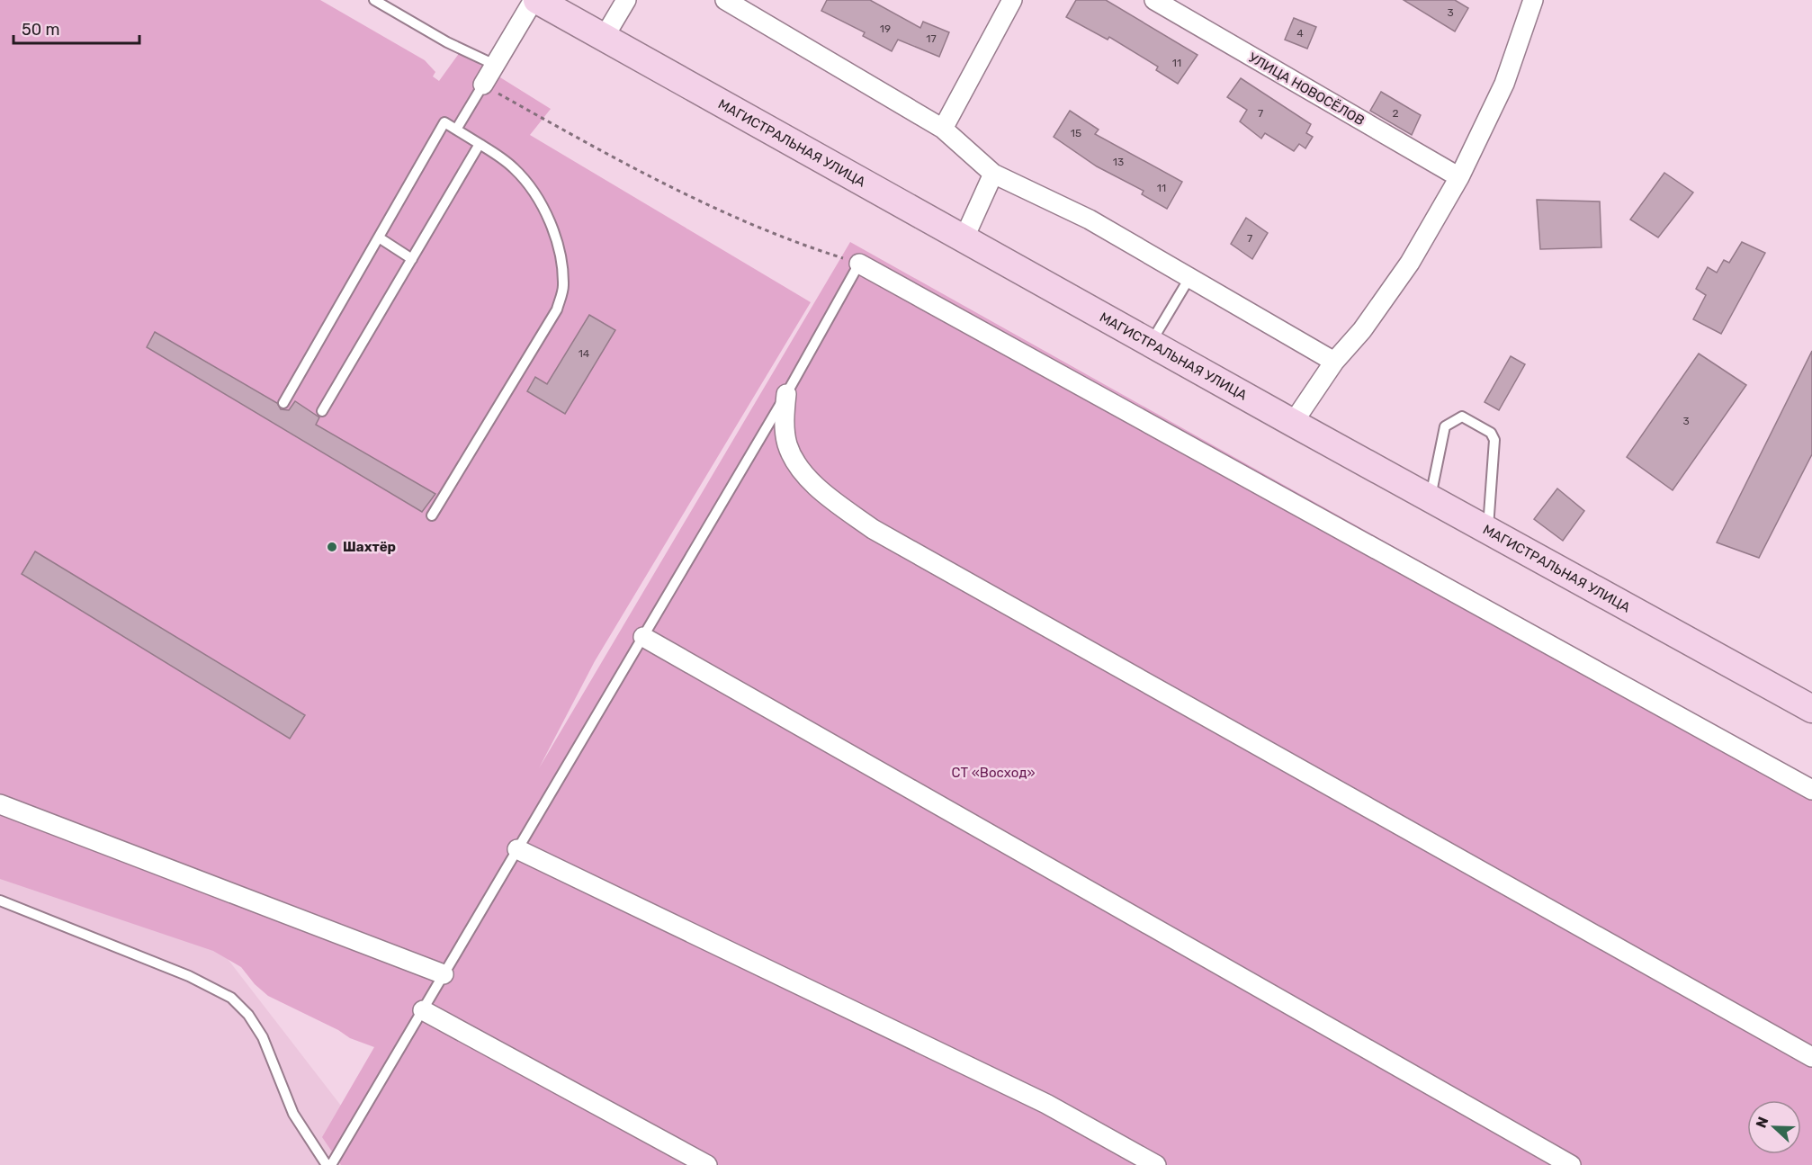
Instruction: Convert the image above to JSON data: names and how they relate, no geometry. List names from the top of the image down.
{
  "streets": {
    "main road": ["МАГИСТРАЛЬНАЯ УЛИЦА"],
    "street": ["УЛИЦА НОВОСЁЛОВ"]
  },
  "parks": ["СТ «Восход»"],
  "places": ["Шахтёр"],
  "house_numbers": [
    "3",
    "19",
    "4",
    "17",
    "11",
    "7",
    "2",
    "15",
    "13",
    "11",
    "7",
    "14",
    "3"
  ],
  "scale_bar": "50 m",
  "north": "left"
}
